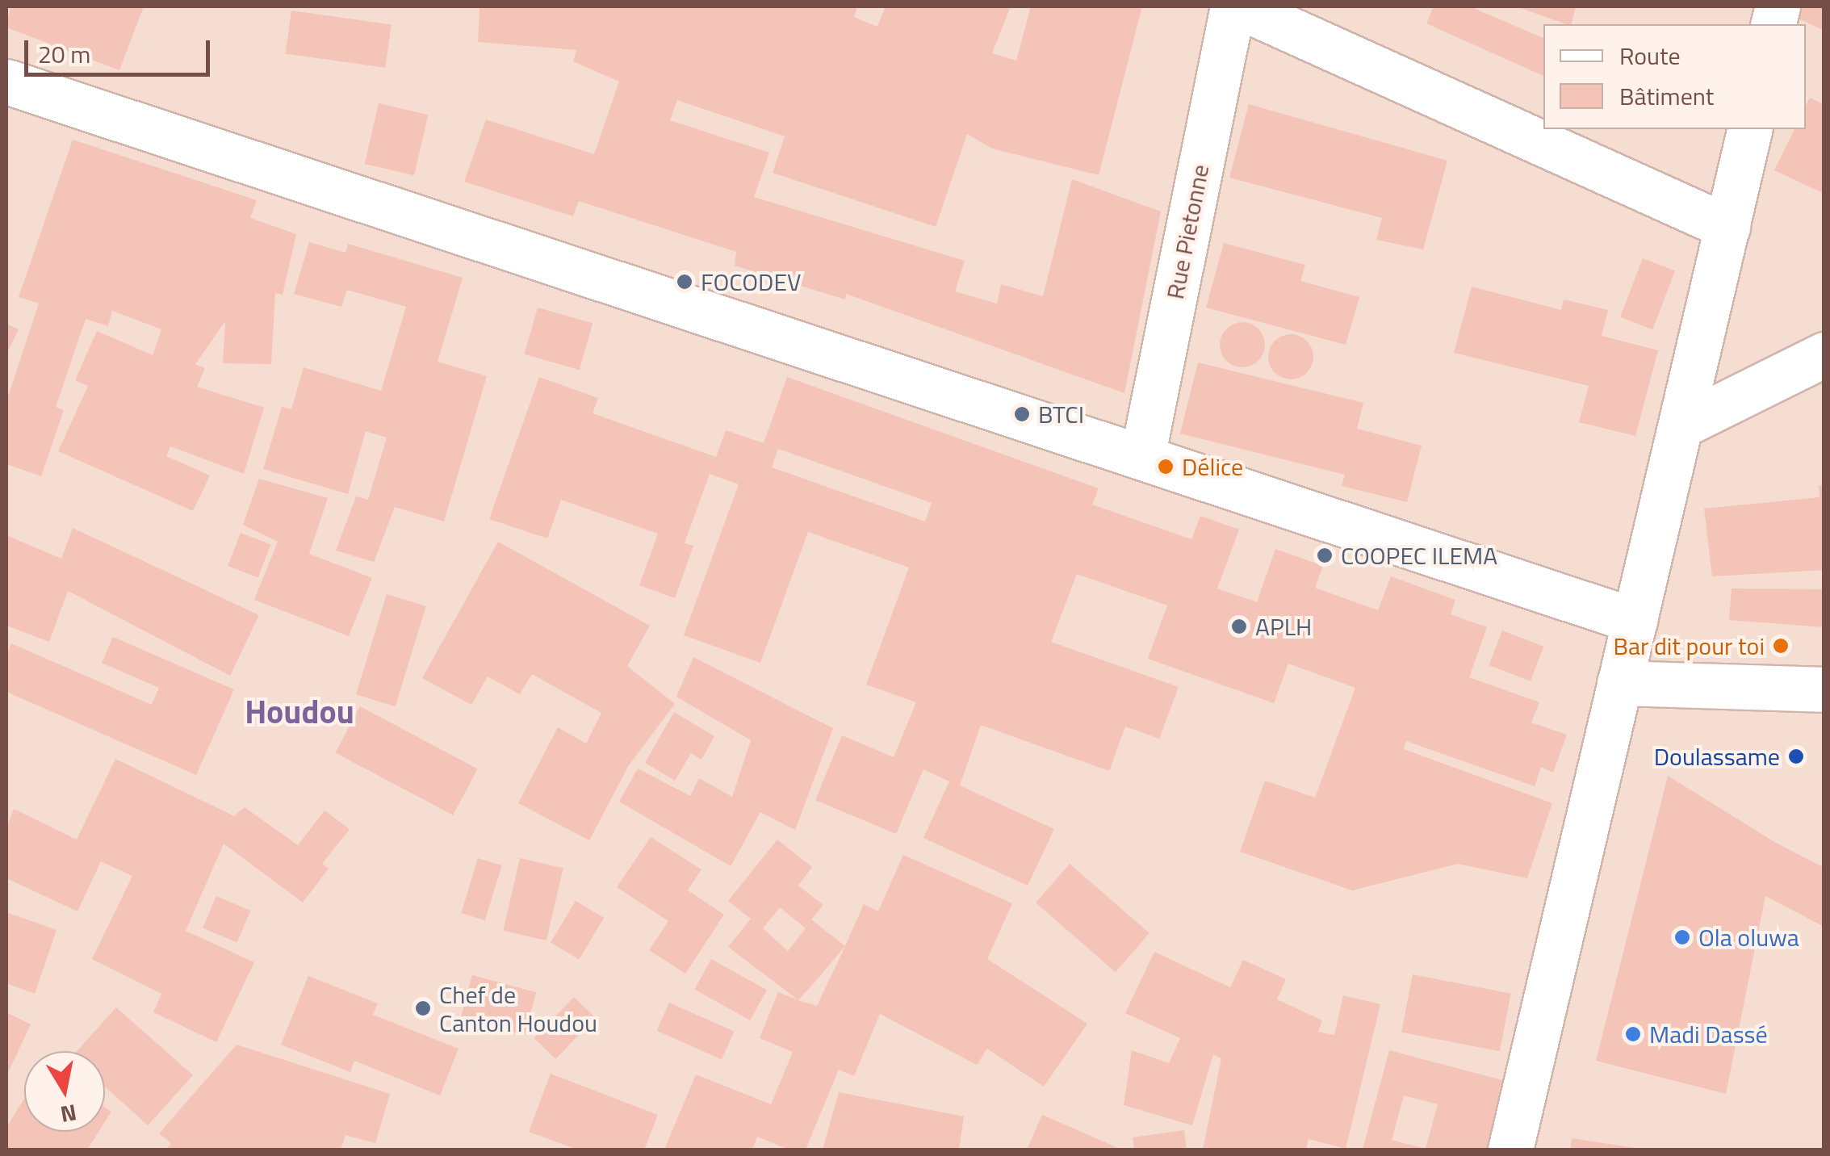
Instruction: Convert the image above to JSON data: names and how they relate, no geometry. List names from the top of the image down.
{
  "streets": {
    "street": ["Rue Pietonne"]
  },
  "districts": ["Houdou"],
  "places": [
    "FOCODEV",
    "BTCI",
    "Délice",
    "COOPEC ILEMA",
    "APLH",
    "Bar dit pour toi",
    "Doulassame",
    "Ola oluwa",
    "Chef de Canton Houdou",
    "Madi Dassé"
  ],
  "legend": ["Route", "Bâtiment"],
  "scale_bar": "20 m",
  "north": "bottom"
}
